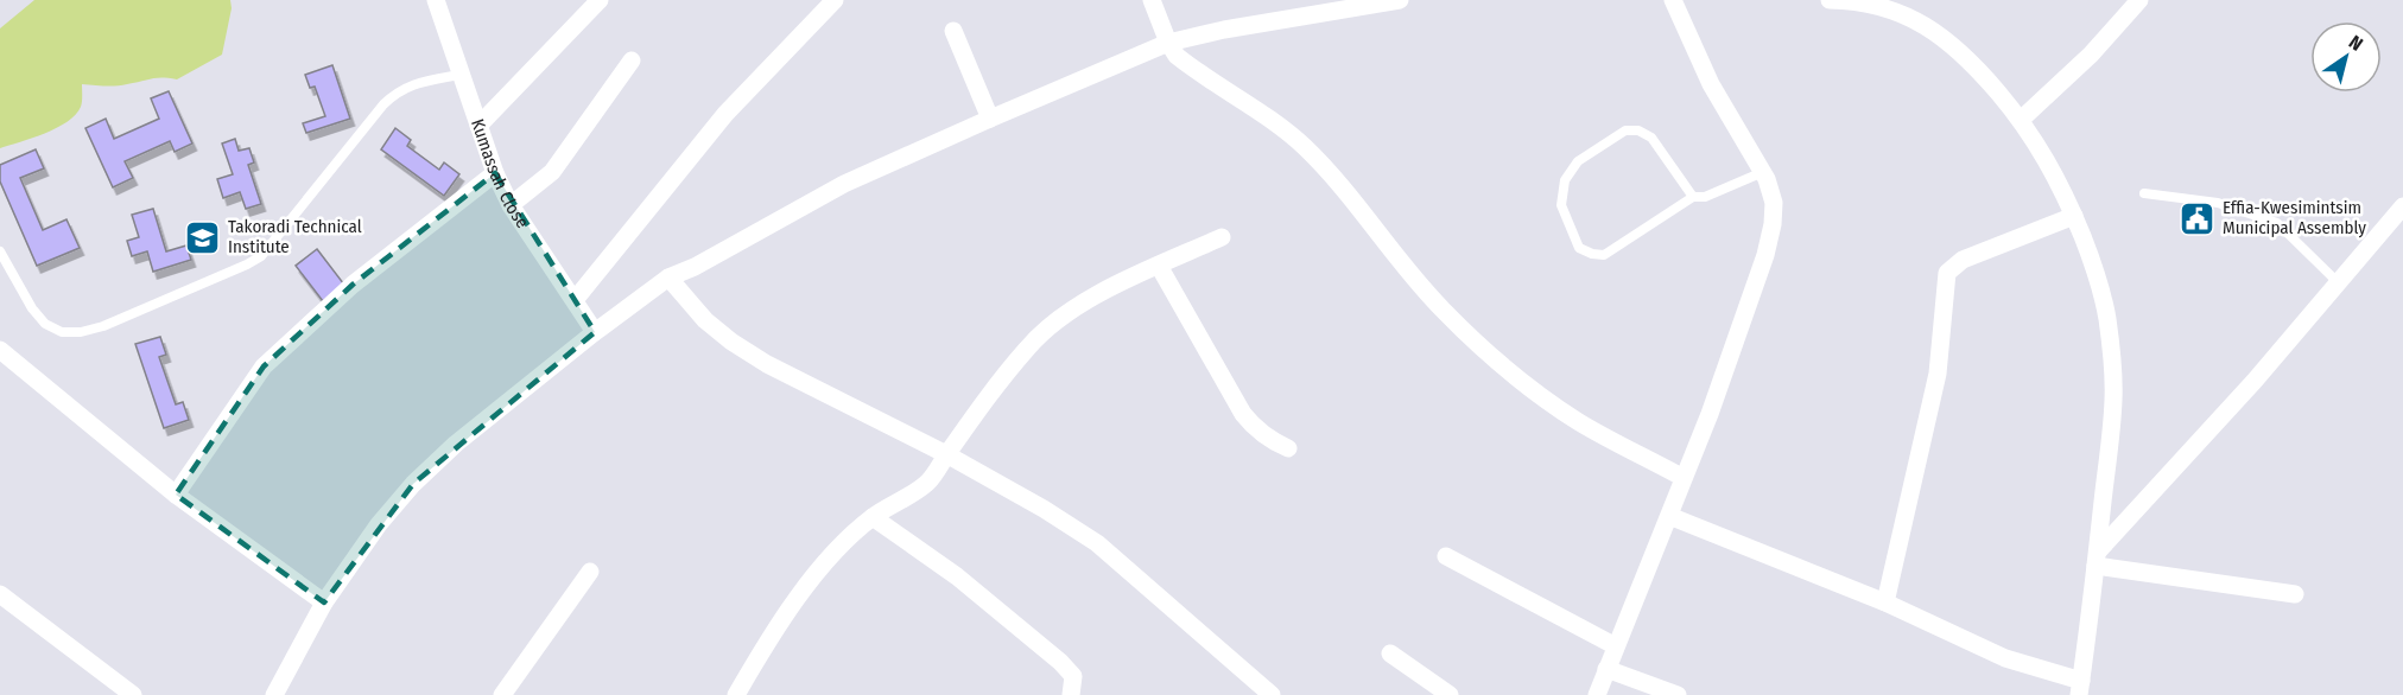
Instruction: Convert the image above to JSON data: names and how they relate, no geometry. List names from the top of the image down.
{
  "streets": {
    "street": ["Kumassah Close"]
  },
  "places": {
    "public building": ["Effia-Kwesimintsim Municipal Assembly"],
    "school or university": ["Takoradi Technical Institute"]
  },
  "north": "top right"
}
